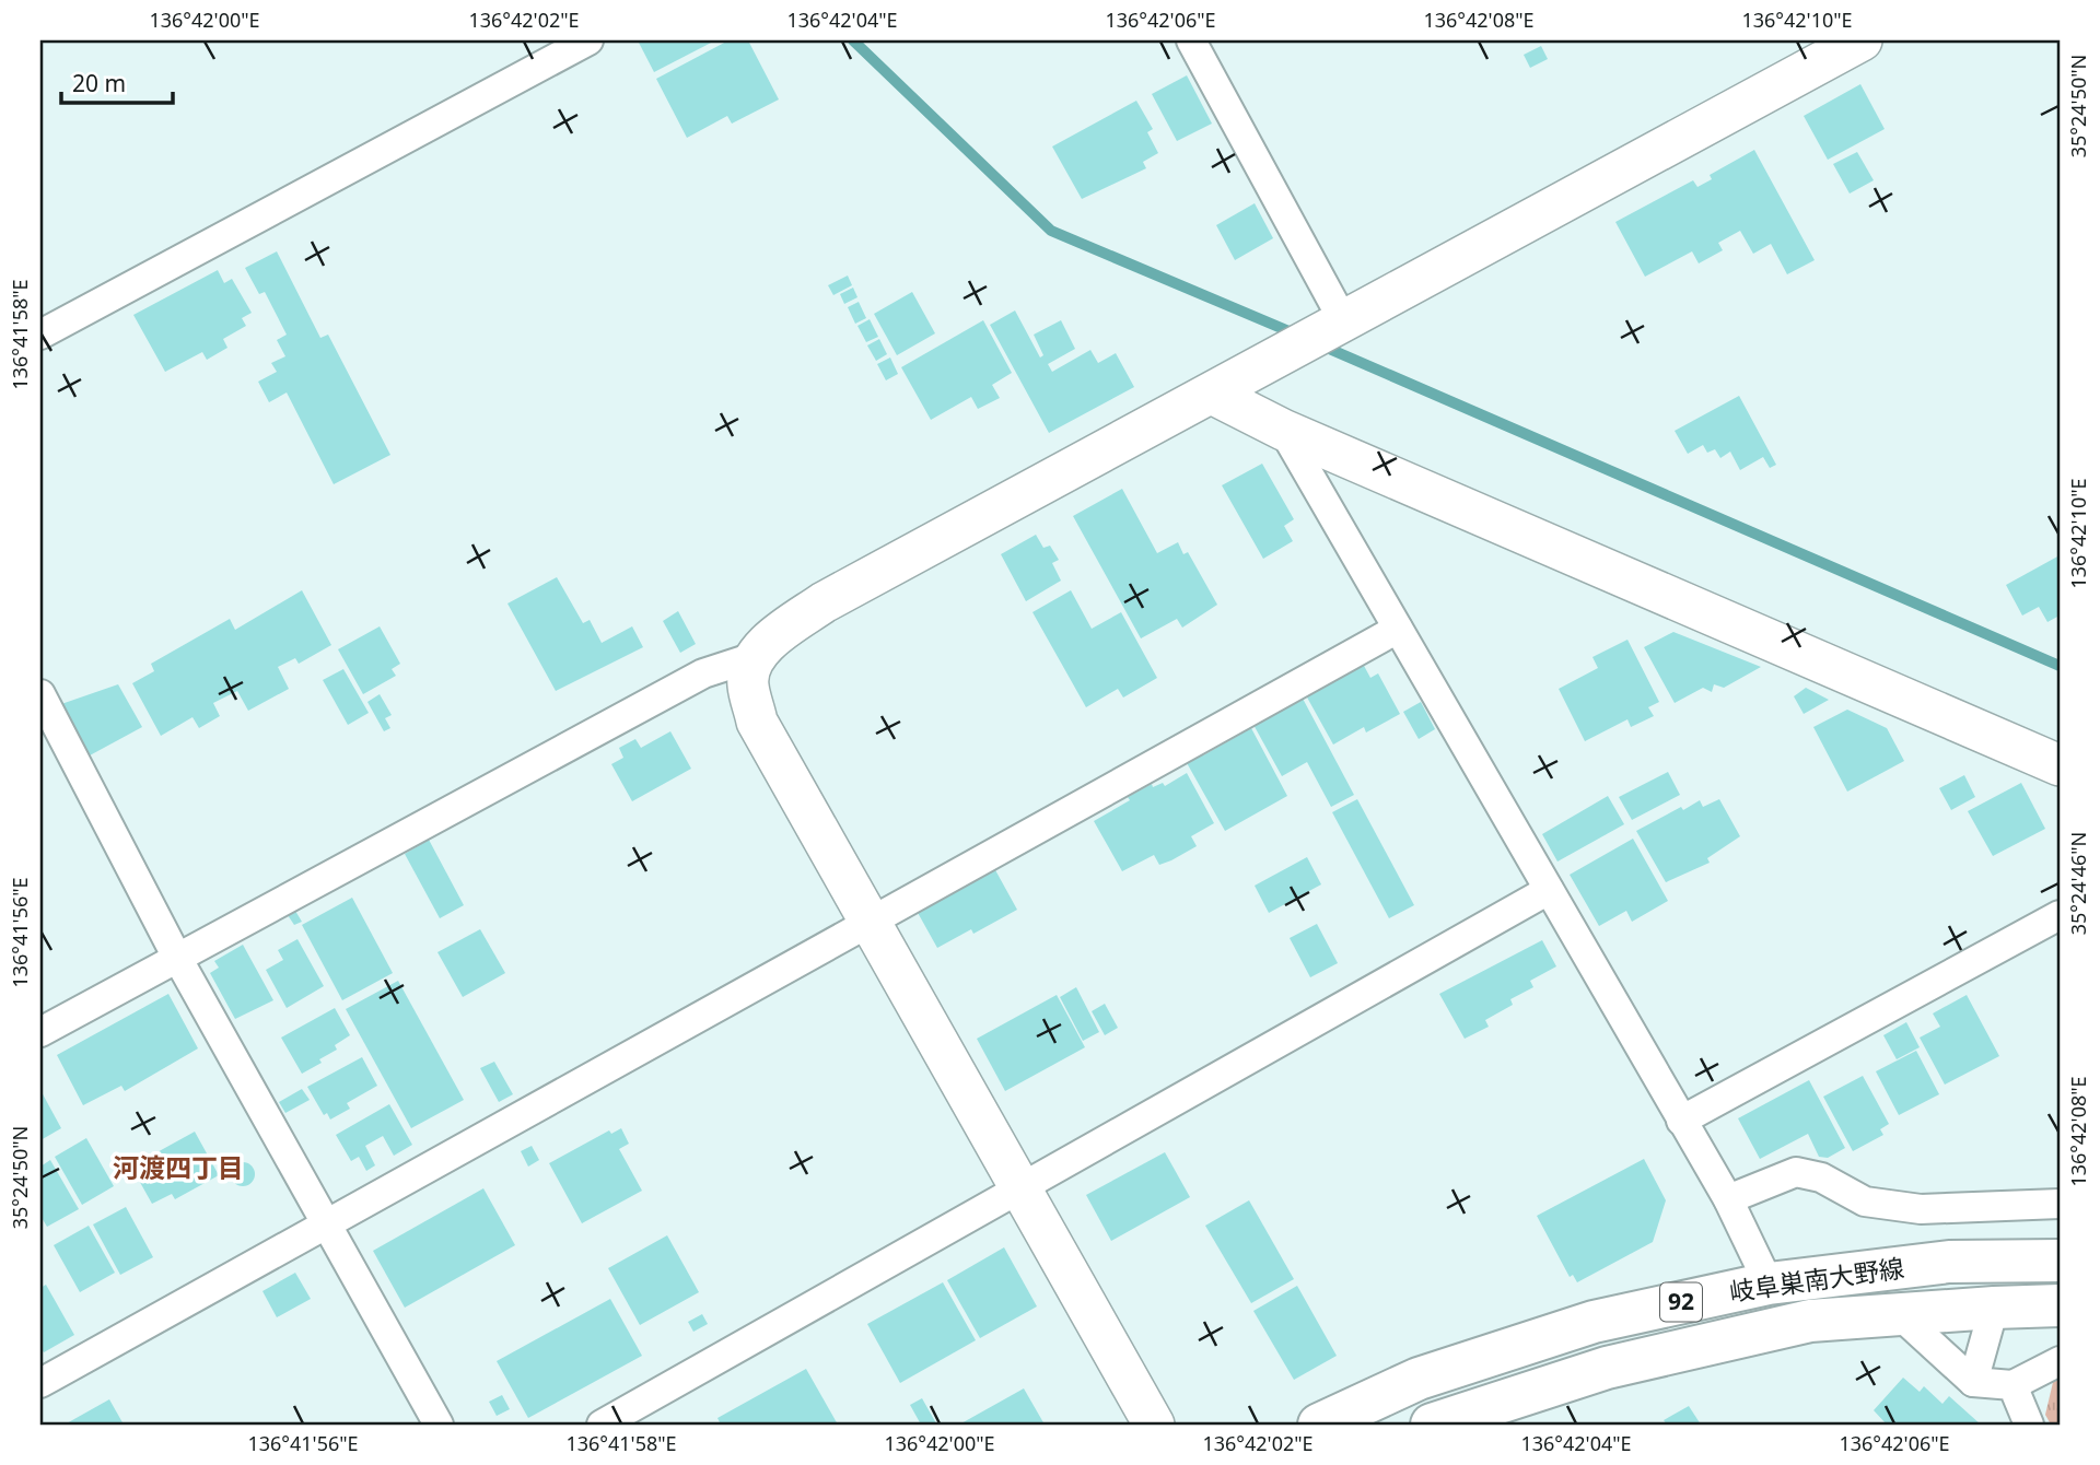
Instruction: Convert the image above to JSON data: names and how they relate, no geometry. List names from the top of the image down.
{
  "streets": {
    "main road": ["岐阜巣南大野線", "92"]
  },
  "districts": ["河渡四丁目"],
  "scale_bar": "20 m",
  "coordinates": [
    "136°42'00\"E",
    "136°42'02\"E",
    "136°42'04\"E",
    "136°42'06\"E",
    "136°42'08\"E",
    "136°42'10\"E",
    "35°24'50\"N",
    "136°41'58\"E",
    "35°24'46\"N",
    "136°41'56\"E"
  ]
}
